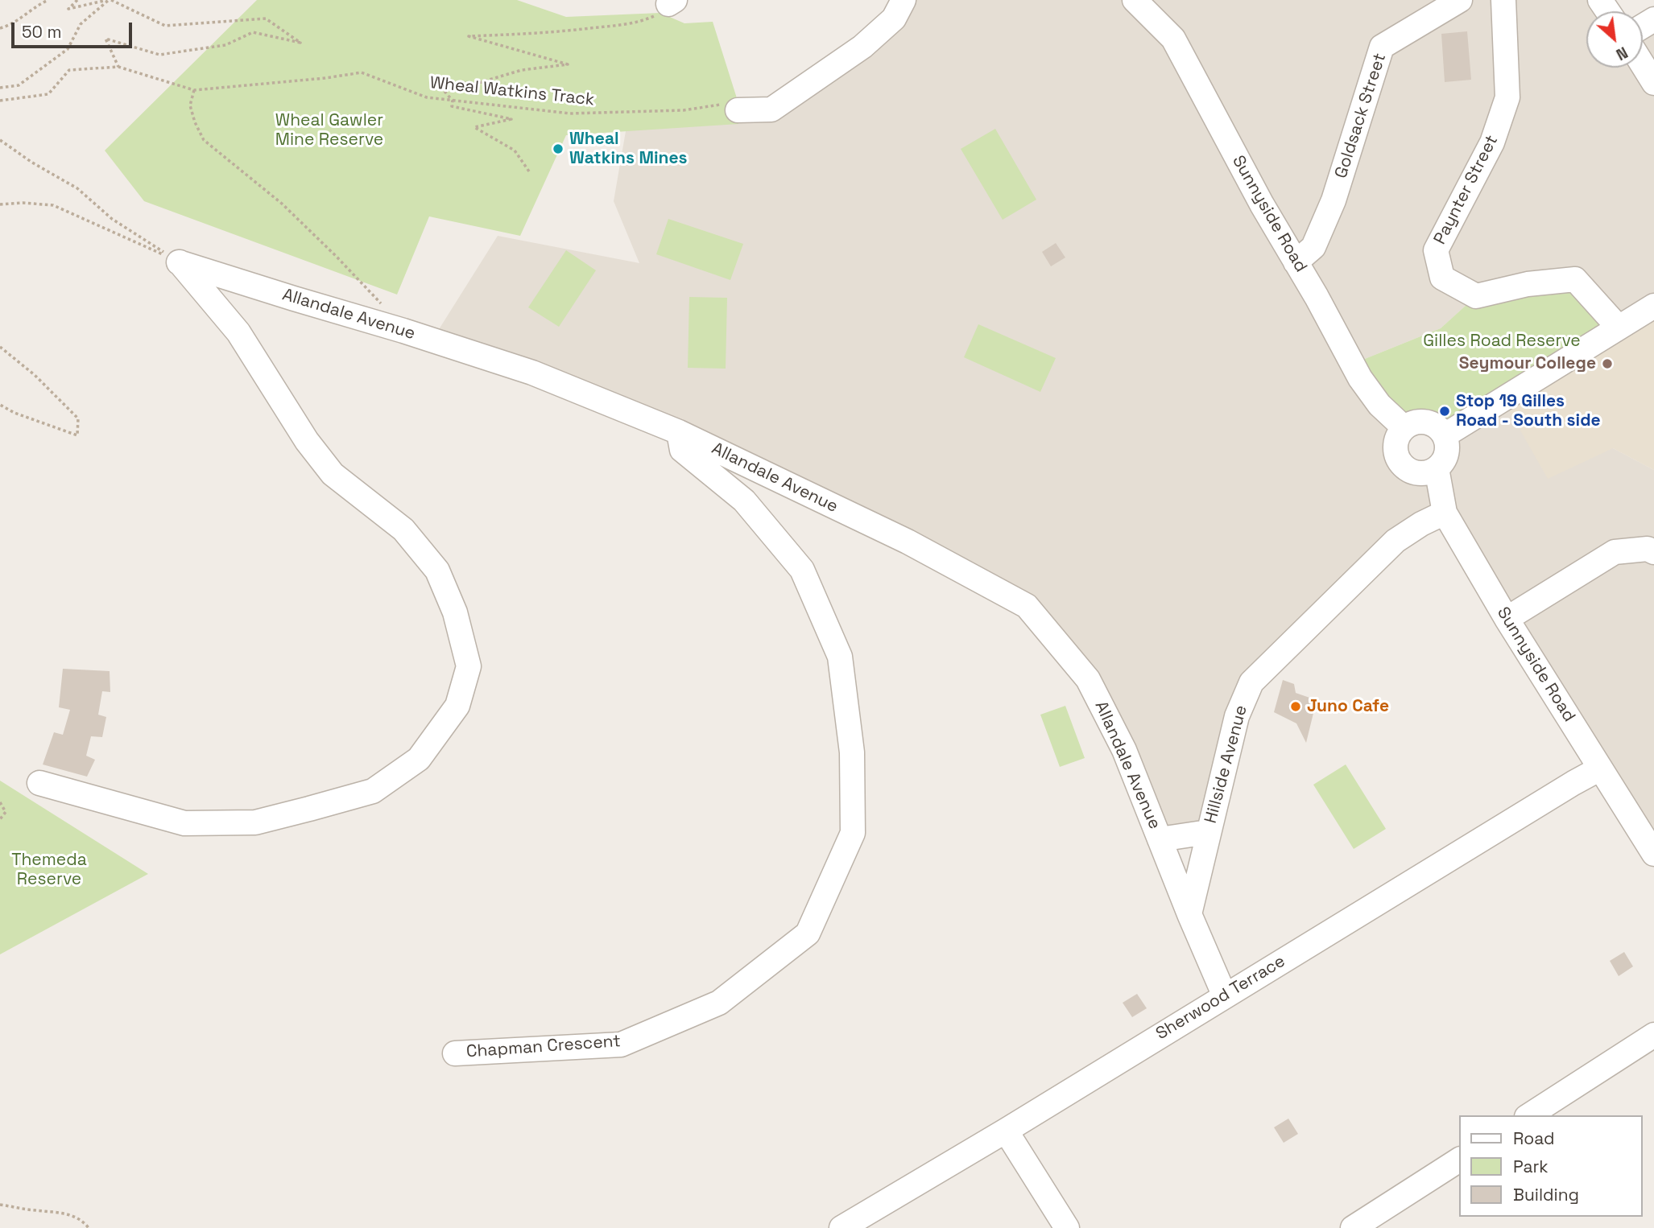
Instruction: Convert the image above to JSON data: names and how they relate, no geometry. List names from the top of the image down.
{
  "streets": {
    "street": [
      "Goldsack Street",
      "Paynter Street",
      "Sunnyside Road",
      "Allandale Avenue",
      "Hillside Avenue",
      "Sherwood Terrace",
      "Chapman Crescent"
    ],
    "path": ["Wheal Watkins Track"]
  },
  "crossings": [
    ["Goldsack Street", "Sunnyside Road"],
    ["Sunnyside Road", "Hillside Avenue"],
    ["Sunnyside Road", "Sherwood Terrace"],
    ["Allandale Avenue", "Hillside Avenue"],
    ["Allandale Avenue", "Chapman Crescent"]
  ],
  "parks": ["Wheal Gawler Mine Reserve", "Gilles Road Reserve", "Themeda Reserve"],
  "places": [
    "Wheal Watkins Mines",
    "Seymour College",
    "Stop 19 Gilles Road - South side",
    "Juno Cafe"
  ],
  "legend": ["Road", "Park", "Building"],
  "scale_bar": "50 m",
  "north": "bottom right"
}
